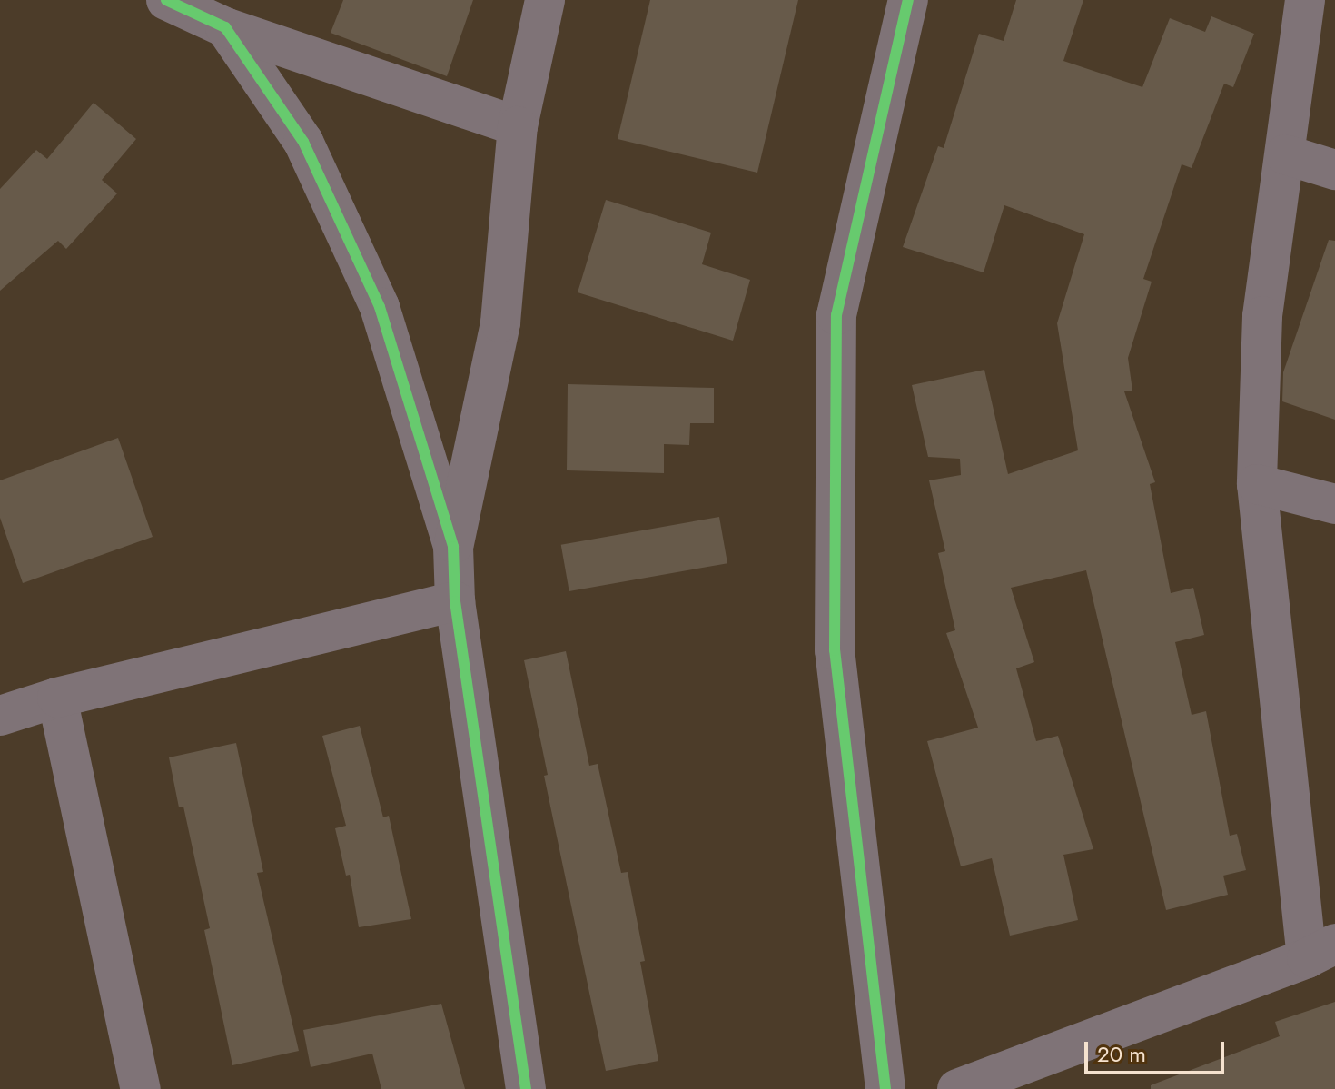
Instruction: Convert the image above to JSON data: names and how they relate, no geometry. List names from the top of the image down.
{
  "scale_bar": "20 m"
}
